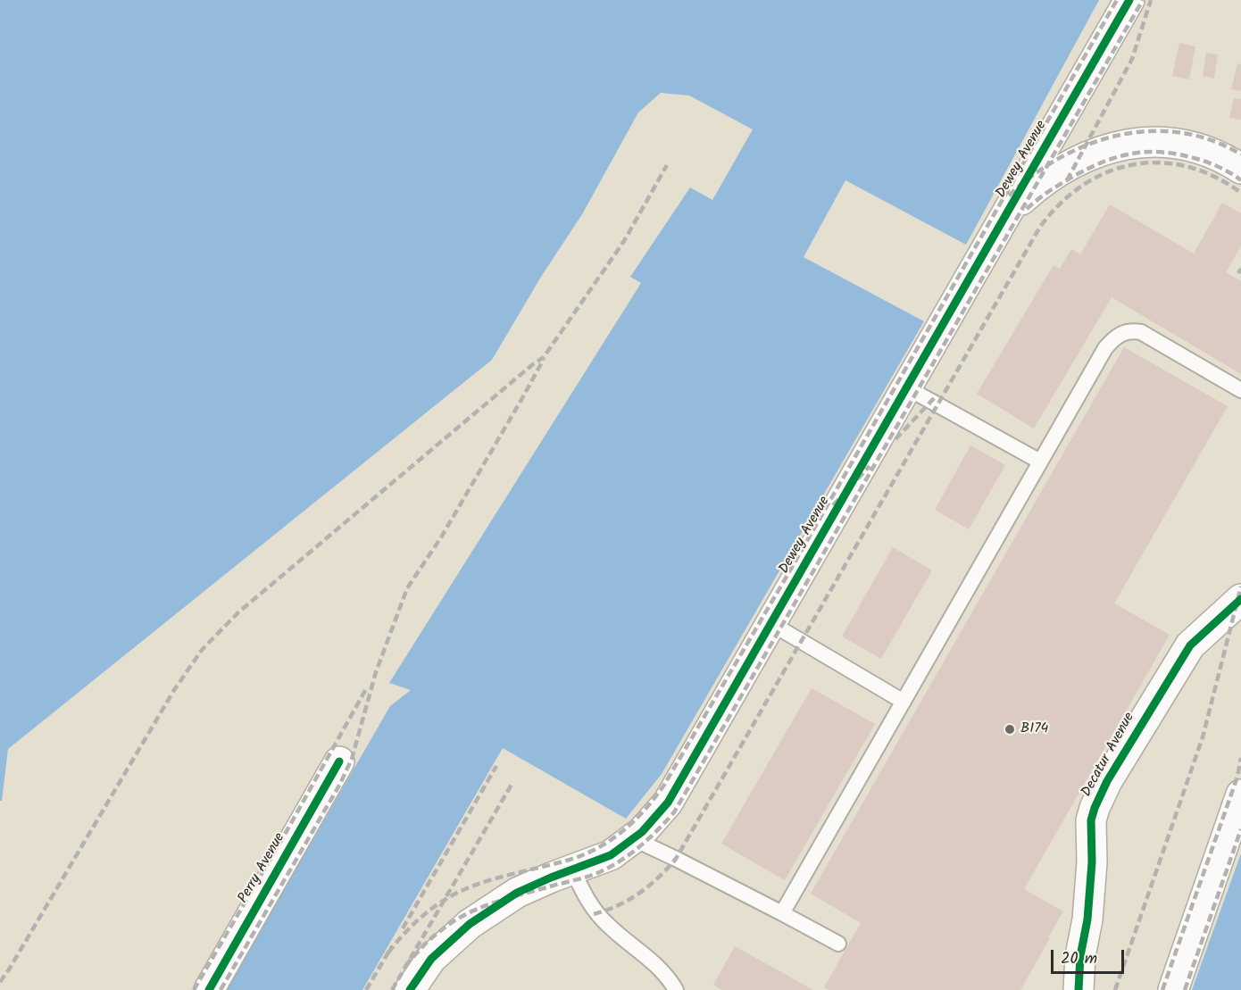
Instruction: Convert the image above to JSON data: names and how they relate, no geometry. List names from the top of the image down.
{
  "streets": {
    "street": ["Dewey Avenue", "Decatur Avenue", "Perry Avenue"]
  },
  "places": ["B174"],
  "scale_bar": "20 m"
}
